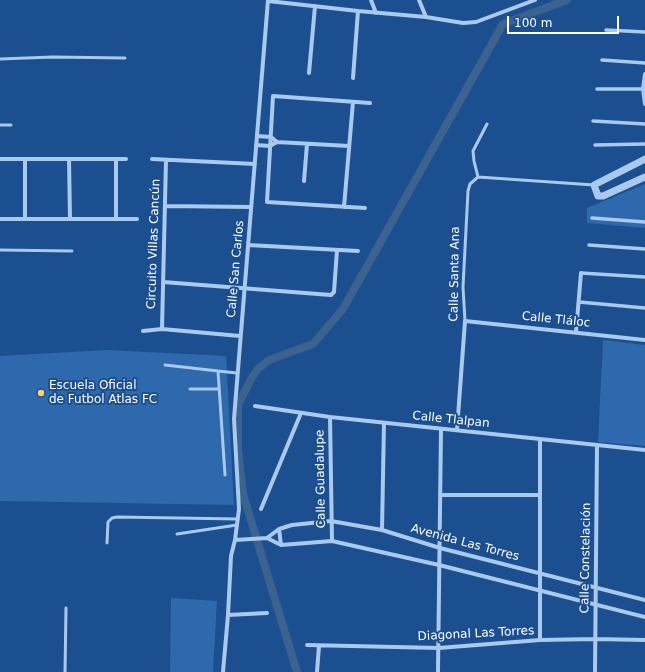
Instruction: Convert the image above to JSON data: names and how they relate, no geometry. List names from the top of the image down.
{
  "streets": {
    "street": [
      "Circuito Villas Cancún",
      "Calle San Carlos",
      "Calle Santa Ana",
      "Calle Tláloc",
      "Calle Tlalpan",
      "Calle Guadalupe",
      "Avenida Las Torres",
      "Calle Constelación",
      "Diagonal Las Torres"
    ]
  },
  "crossings": [
    ["Calle San Carlos", "Avenida Las Torres"],
    ["Calle Santa Ana", "Calle Tláloc"],
    ["Calle Santa Ana", "Calle Tlalpan"],
    ["Calle Tlalpan", "Calle Guadalupe"],
    ["Calle Tlalpan", "Calle Constelación"],
    ["Calle Guadalupe", "Avenida Las Torres"],
    ["Avenida Las Torres", "Calle Constelación"],
    ["Calle Constelación", "Diagonal Las Torres"]
  ],
  "places": ["Escuela Oficial de Futbol Atlas FC"],
  "scale_bar": "100 m"
}
